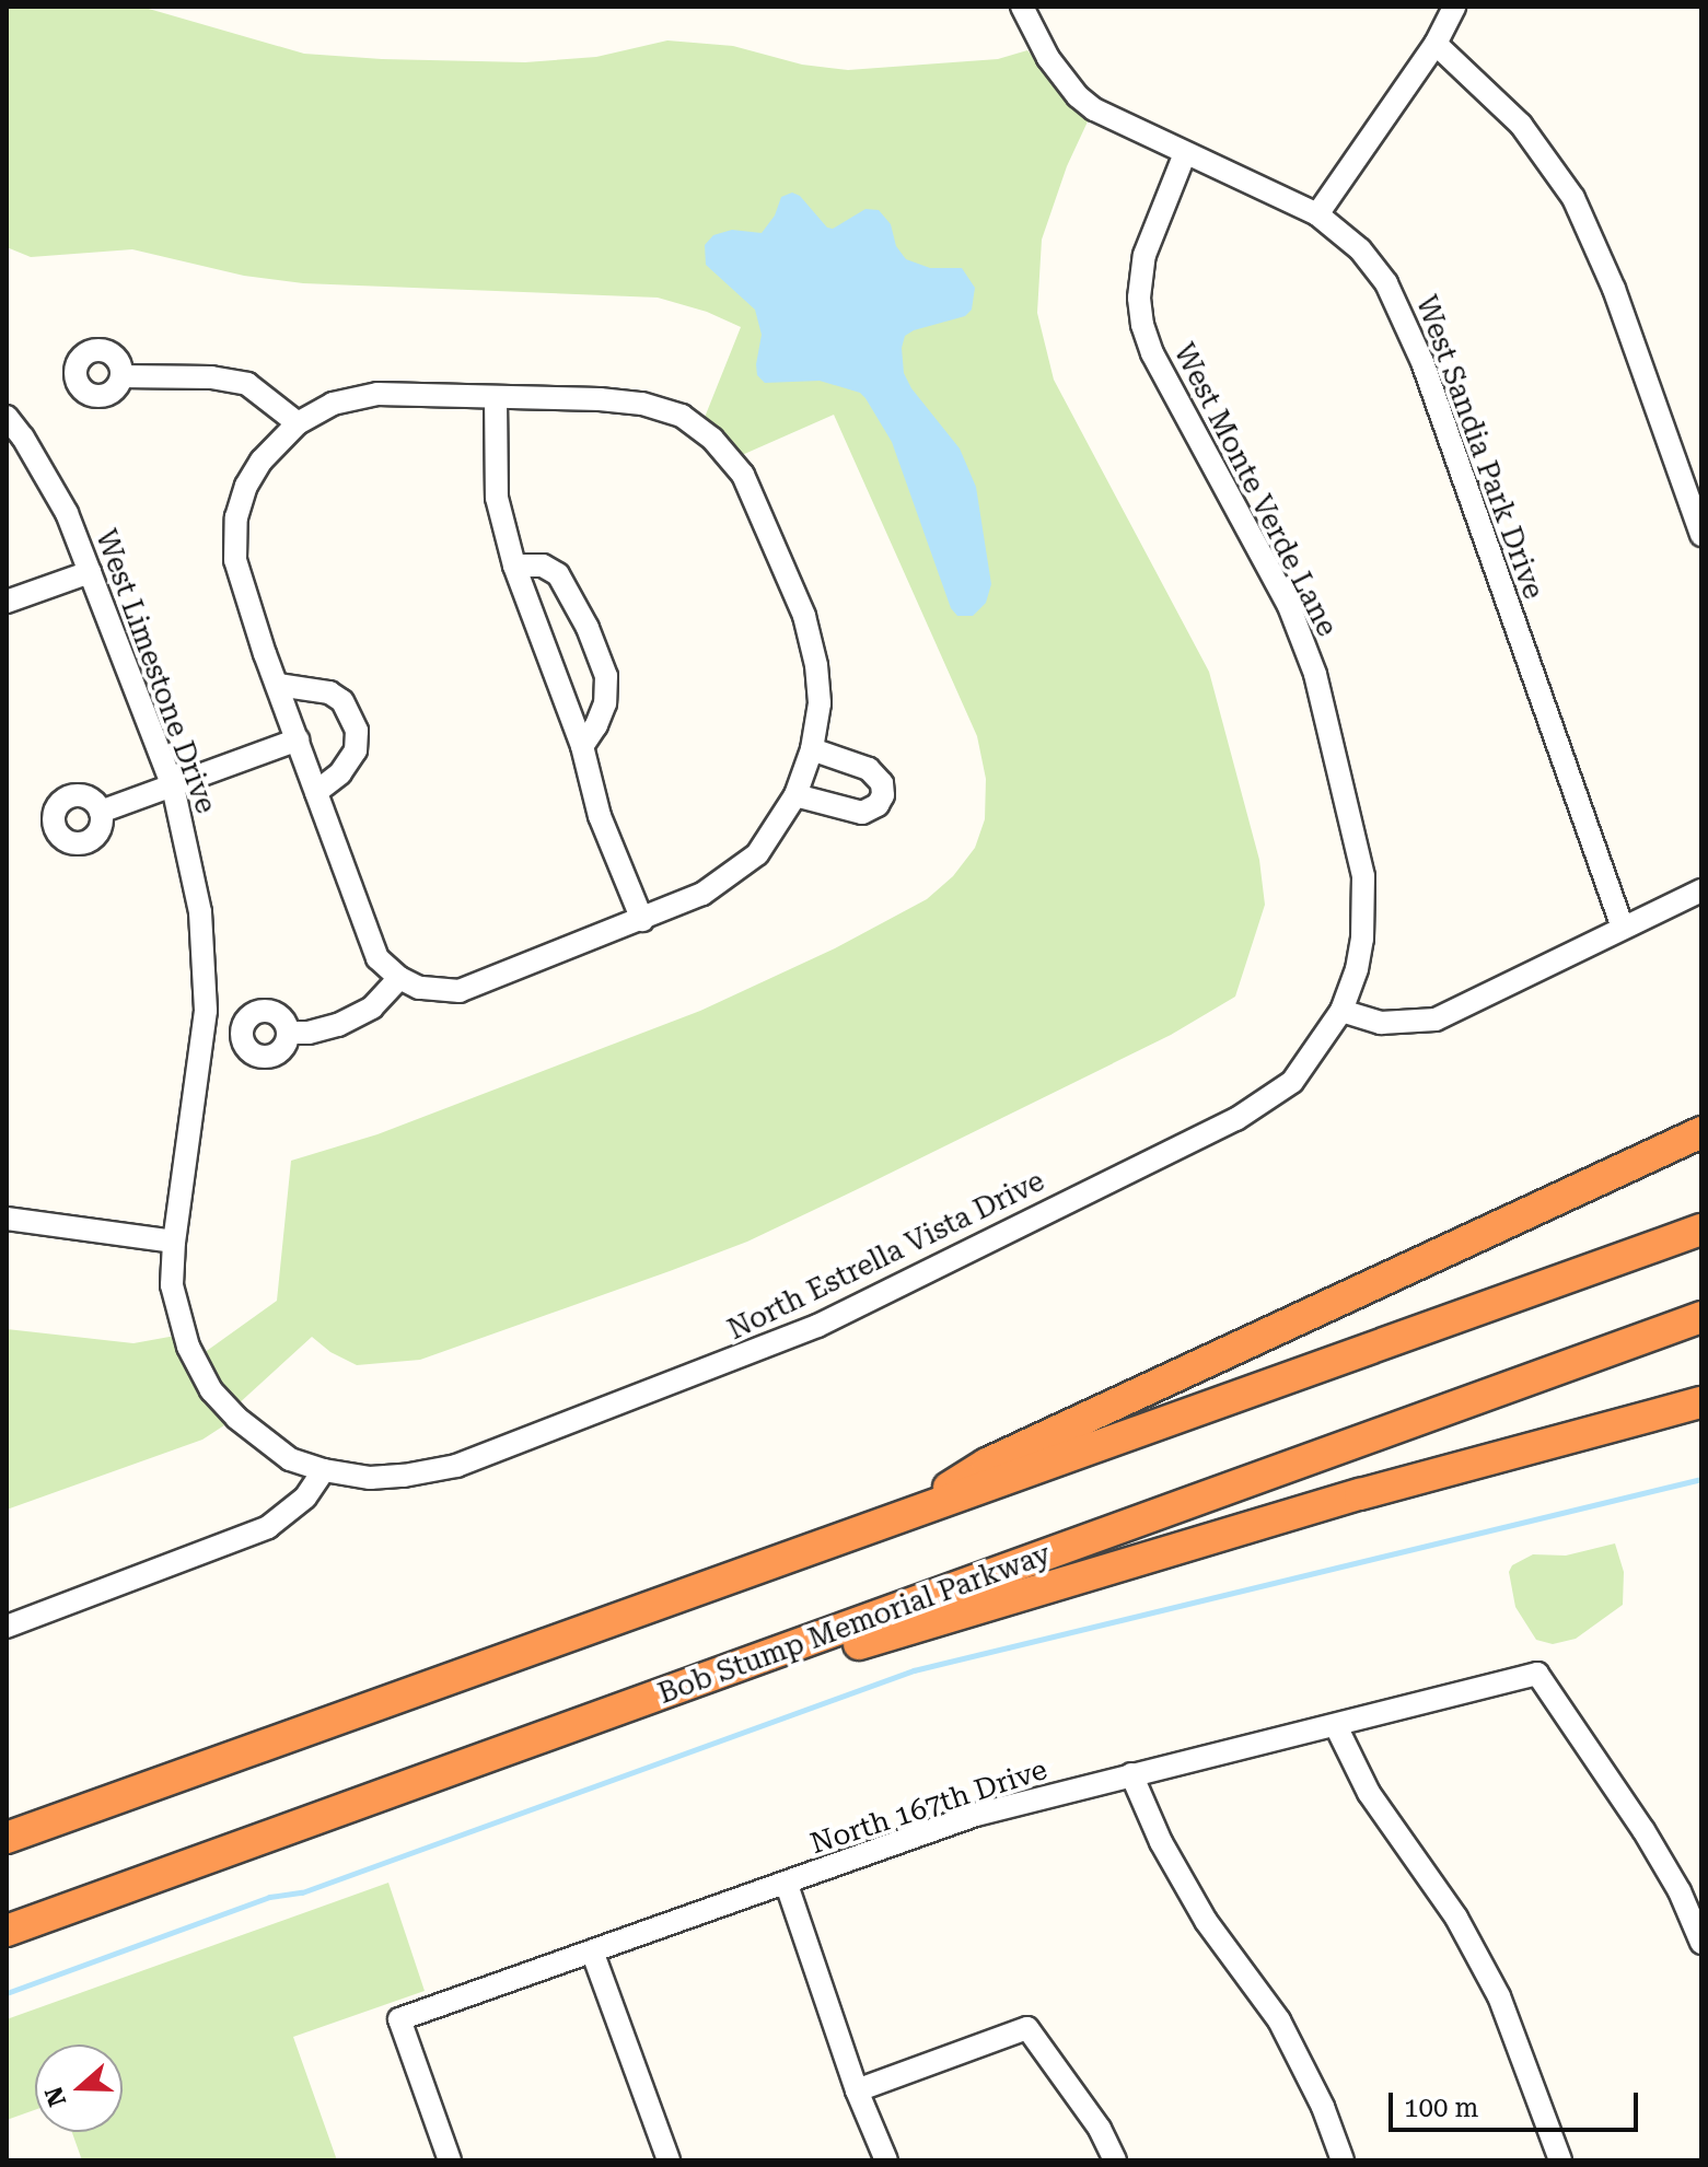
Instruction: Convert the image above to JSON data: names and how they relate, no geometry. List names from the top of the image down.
{
  "streets": {
    "highway": ["Bob Stump Memorial Parkway"],
    "street": [
      "West Sandia Park Drive",
      "West Monte Verde Lane",
      "West Limestone Drive",
      "North Estrella Vista Drive",
      "North 167th Drive"
    ]
  },
  "crossings": [
    ["West Sandia Park Drive", "West Monte Verde Lane"],
    ["West Monte Verde Lane", "North Estrella Vista Drive"],
    ["West Limestone Drive", "North Estrella Vista Drive"]
  ],
  "scale_bar": "100 m",
  "north": "left"
}
